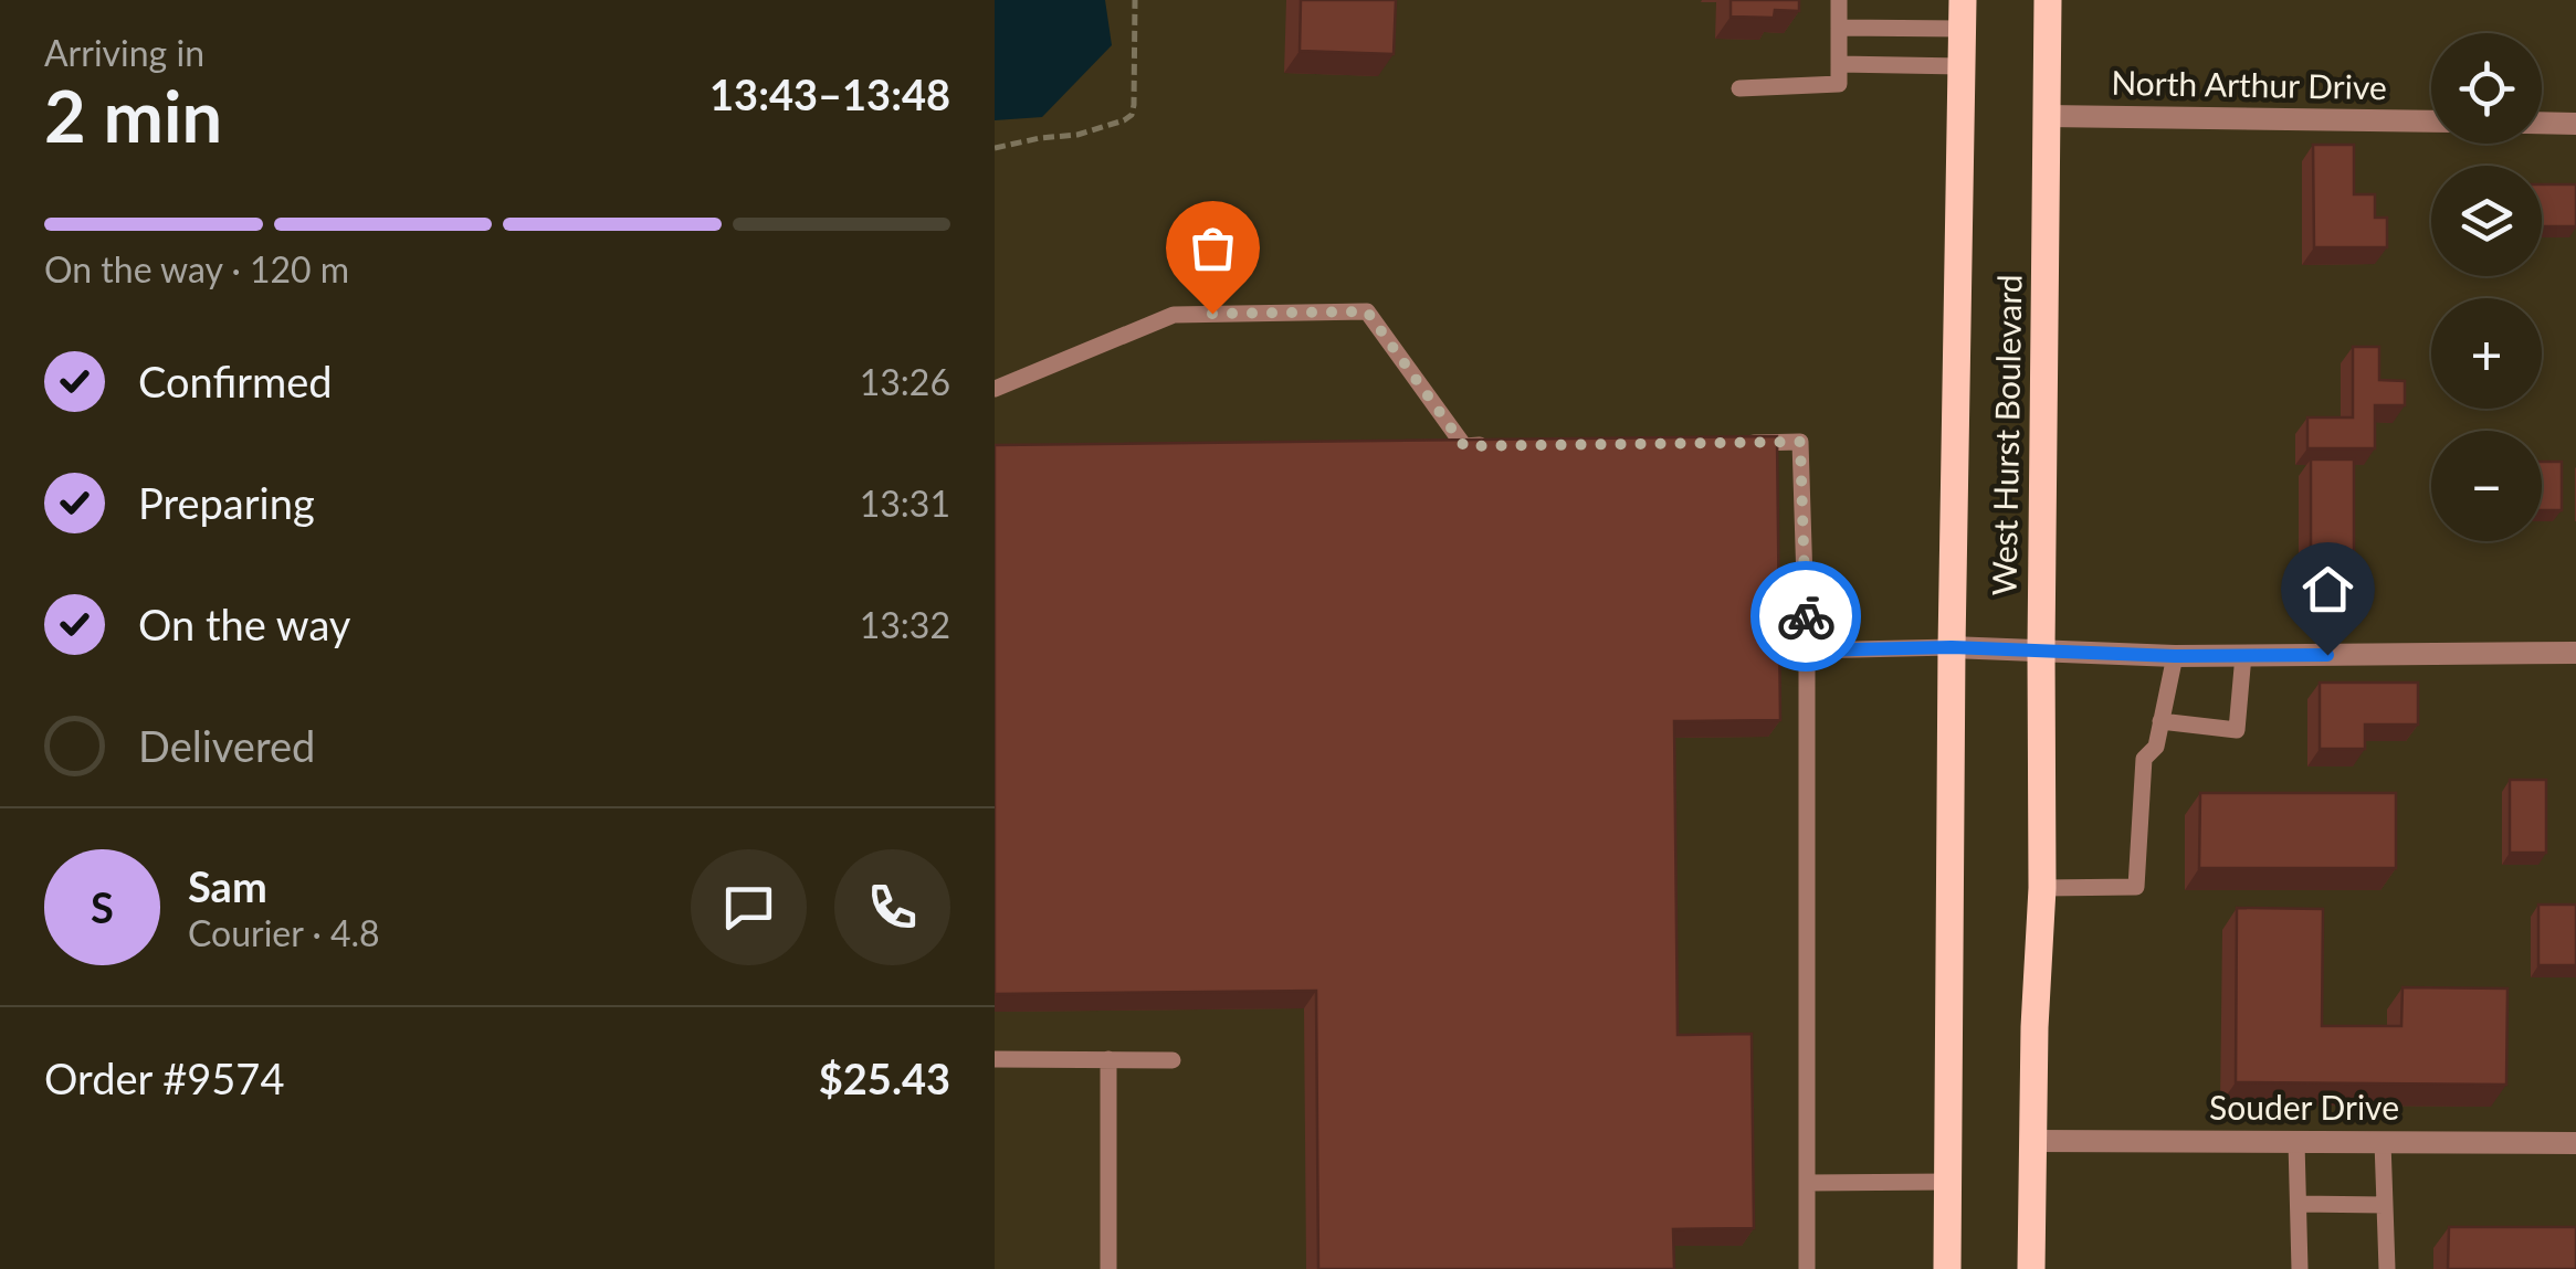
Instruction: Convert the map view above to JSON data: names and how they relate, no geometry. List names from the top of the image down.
{
  "streets": {
    "main road": ["West Hurst Boulevard"],
    "street": ["North Arthur Drive", "Souder Drive"]
  },
  "crossings": [
    ["North Arthur Drive", "West Hurst Boulevard"],
    ["West Hurst Boulevard", "Souder Drive"]
  ],
  "page": {
    "heading": ["2 min", "Arriving in", "13:43–13:48"],
    "panel": [
      "Sam",
      "Courier · 4.8",
      "Order #9574",
      "$25.43"
    ],
    "map_buttons": ["+", "−"],
    "bar": "On the way · 120 m",
    "list": [
      ["Confirmed", "13:26"],
      ["Preparing", "13:31"],
      ["On the way", "13:32"],
      "Delivered"
    ],
    "round": "S"
  }
}
